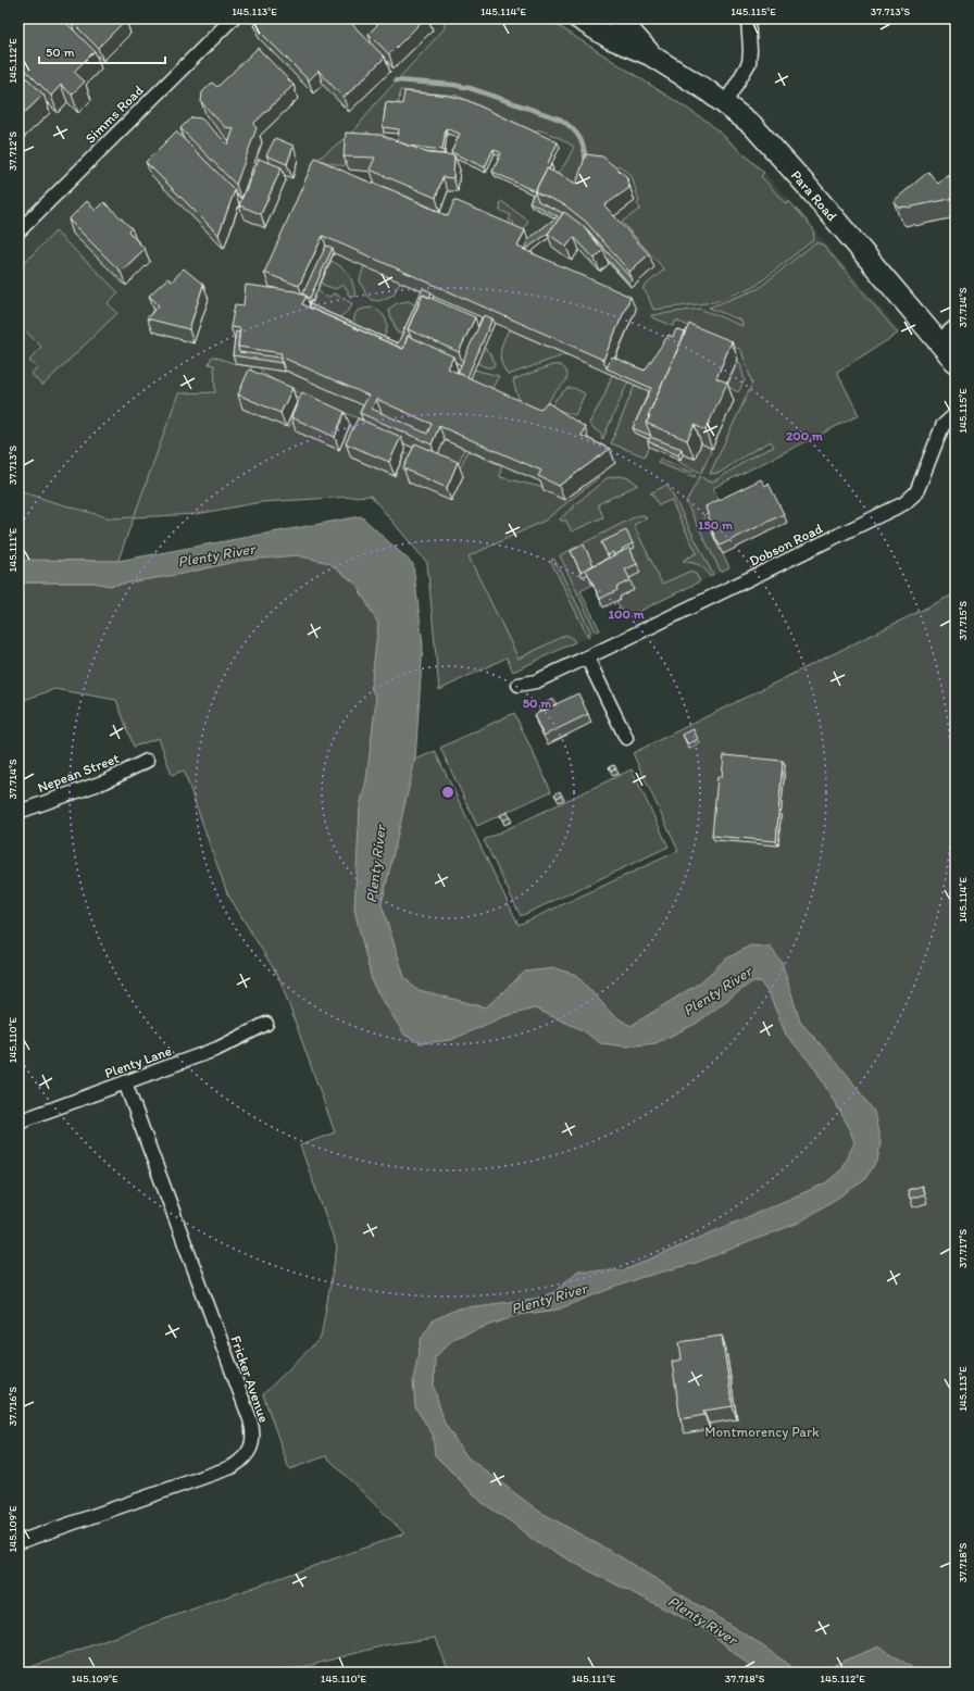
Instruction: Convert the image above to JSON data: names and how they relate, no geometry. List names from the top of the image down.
{
  "streets": {
    "main road": ["Para Road"],
    "street": [
      "Simms Road",
      "Dobson Road",
      "Nepean Street",
      "Plenty Lane",
      "Fricker Avenue"
    ]
  },
  "crossings": [
    ["Plenty Lane", "Fricker Avenue"]
  ],
  "water": ["Plenty River"],
  "parks": ["Montmorency Park"],
  "scale_bar": "50 m",
  "coordinates": [
    "145.113°E",
    "145.114°E",
    "145.115°E",
    "37.713°S",
    "145.112°E",
    "37.712°S",
    "37.714°S",
    "145.111°E",
    "37.715°S",
    "145.110°E",
    "37.717°S",
    "37.716°S",
    "145.109°E",
    "37.718°S"
  ],
  "rings": [
    "200 m",
    "150 m",
    "100 m",
    "50 m"
  ]
}
